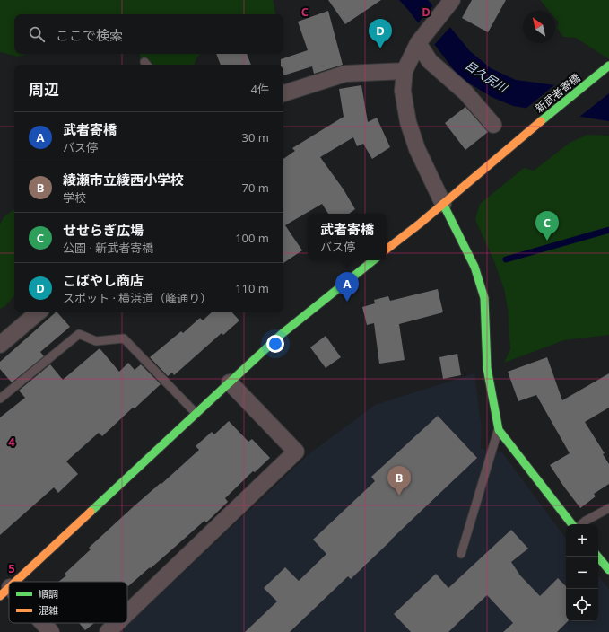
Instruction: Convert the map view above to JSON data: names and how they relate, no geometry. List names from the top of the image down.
{
  "streets": {
    "street": ["新武者寄橋"]
  },
  "water": ["目久尻川"],
  "legend": ["順調", "混雑"],
  "north": "top left",
  "page": {
    "search": "ここで検索",
    "pins": [
      "D",
      "C",
      "A",
      "B"
    ],
    "heading": ["周辺", "4件"],
    "list": [
      {
        "mark": "A",
        "name": "武者寄橋",
        "note": "バス停",
        "value": "30 m"
      },
      {
        "mark": "B",
        "name": "綾瀬市立綾西小学校",
        "note": "学校",
        "value": "70 m"
      },
      {
        "mark": "C",
        "name": "せせらぎ広場",
        "note": "公園 · 新武者寄橋",
        "value": "100 m"
      },
      {
        "mark": "D",
        "name": "こばやし商店",
        "note": "スポット · 横浜道（峰通り）",
        "value": "110 m"
      }
    ],
    "popup": ["武者寄橋", "バス停"],
    "map_buttons": ["+", "−"]
  },
  "grid": {
    "columns": ["C", "D"],
    "rows": ["4", "5"]
  }
}
